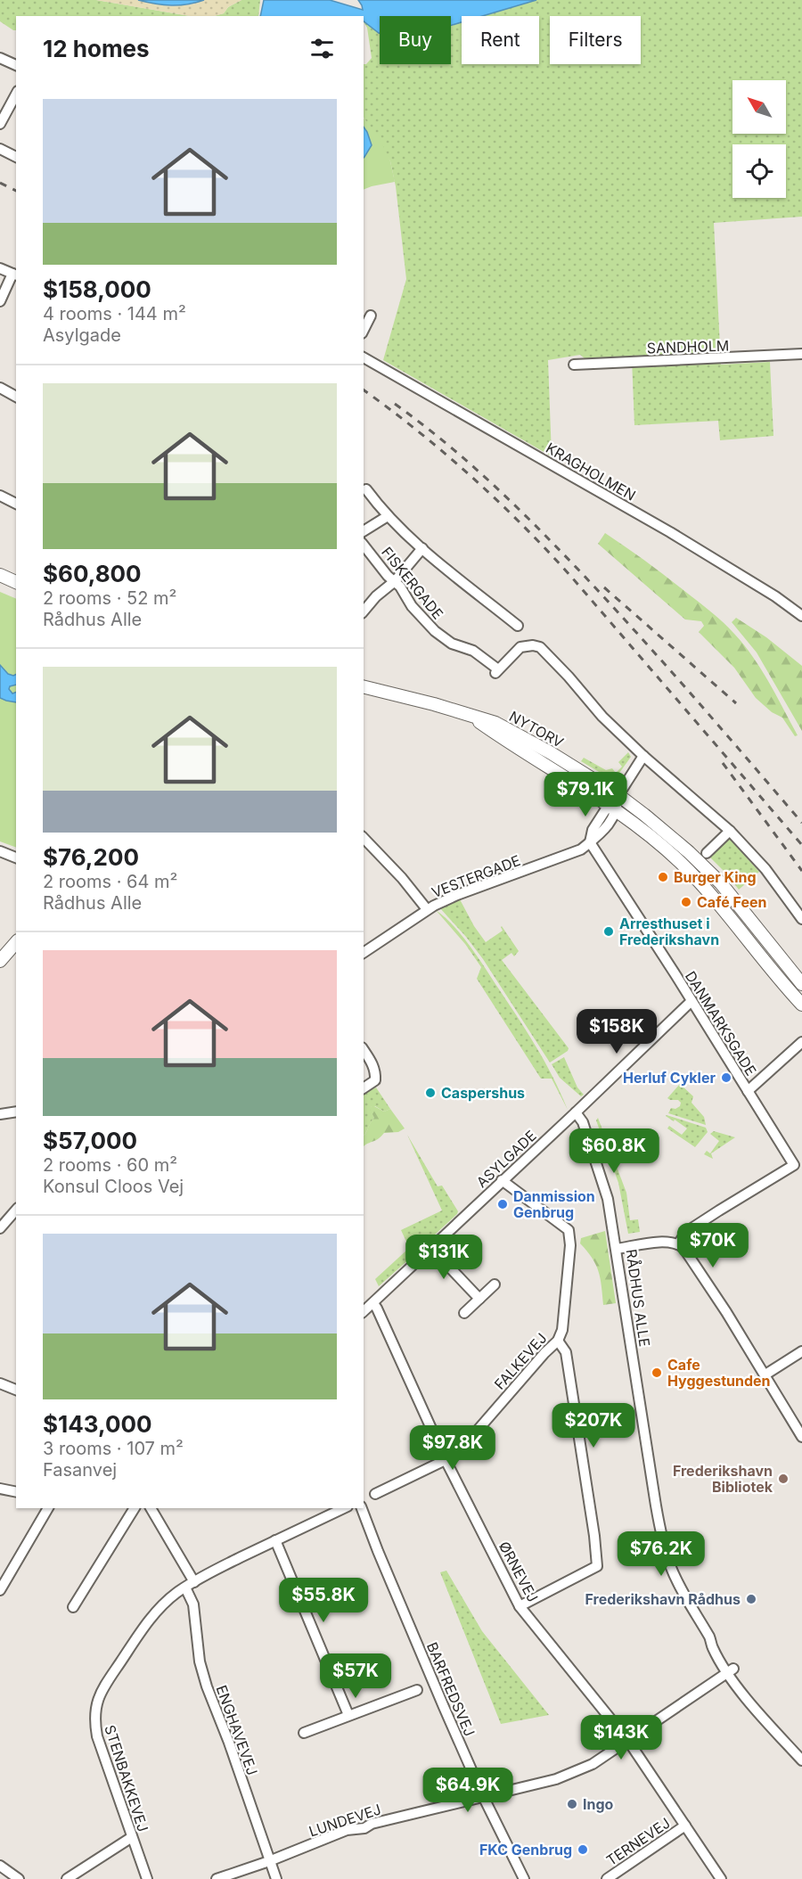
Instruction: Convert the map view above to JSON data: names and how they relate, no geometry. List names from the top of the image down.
{
  "streets": {
    "main road": ["NYTORV"],
    "street": [
      "SANDHOLM",
      "KRAGHOLMEN",
      "FISKERGADE",
      "VESTERGADE",
      "DANMARKSGADE",
      "ASYLGADE",
      "RÅDHUS ALLE",
      "FALKEVEJ",
      "ØRNEVEJ",
      "BARFREDSVEJ",
      "ENGHAVEVEJ",
      "STENBAKKEVEJ",
      "LUNDEVEJ",
      "TERNEVEJ"
    ]
  },
  "crossings": [
    ["VESTERGADE", "DANMARKSGADE"],
    ["DANMARKSGADE", "ASYLGADE"],
    ["ASYLGADE", "RÅDHUS ALLE"],
    ["ASYLGADE", "FALKEVEJ"],
    ["ASYLGADE", "ØRNEVEJ"],
    ["RÅDHUS ALLE", "LUNDEVEJ"],
    ["FALKEVEJ", "ØRNEVEJ"],
    ["ØRNEVEJ", "LUNDEVEJ"],
    ["ØRNEVEJ", "TERNEVEJ"],
    ["BARFREDSVEJ", "LUNDEVEJ"],
    ["ENGHAVEVEJ", "STENBAKKEVEJ"],
    ["ENGHAVEVEJ", "LUNDEVEJ"]
  ],
  "places": [
    "Burger King",
    "Café Feen",
    "Arresthuset i Frederikshavn",
    "Herluf Cykler",
    "Caspershus",
    "Danmission Genbrug",
    "Cafe Hyggestunden",
    "Frederikshavn Bibliotek",
    "Frederikshavn Rådhus",
    "Ingo",
    "FKC Genbrug"
  ],
  "north": "top left",
  "page": {
    "chip": ["Buy", "Rent", "Filters"],
    "heading": "12 homes",
    "list": [
      {
        "name": "$158,000",
        "note": "4 rooms · 144 m² · Asylgade"
      },
      {
        "name": "$60,800",
        "note": "2 rooms · 52 m² · Rådhus Alle"
      },
      {
        "name": "$76,200",
        "note": "2 rooms · 64 m² · Rådhus Alle"
      },
      {
        "name": "$57,000",
        "note": "2 rooms · 60 m² · Konsul Cloos Vej"
      },
      {
        "name": "$143,000",
        "note": "3 rooms · 107 m² · Fasanvej"
      }
    ],
    "price": [
      "$79.1K",
      "$158K",
      "$60.8K",
      "$70K",
      "$131K",
      "$207K",
      "$97.8K",
      "$76.2K",
      "$55.8K",
      "$57K",
      "$143K",
      "$64.9K"
    ]
  }
}
